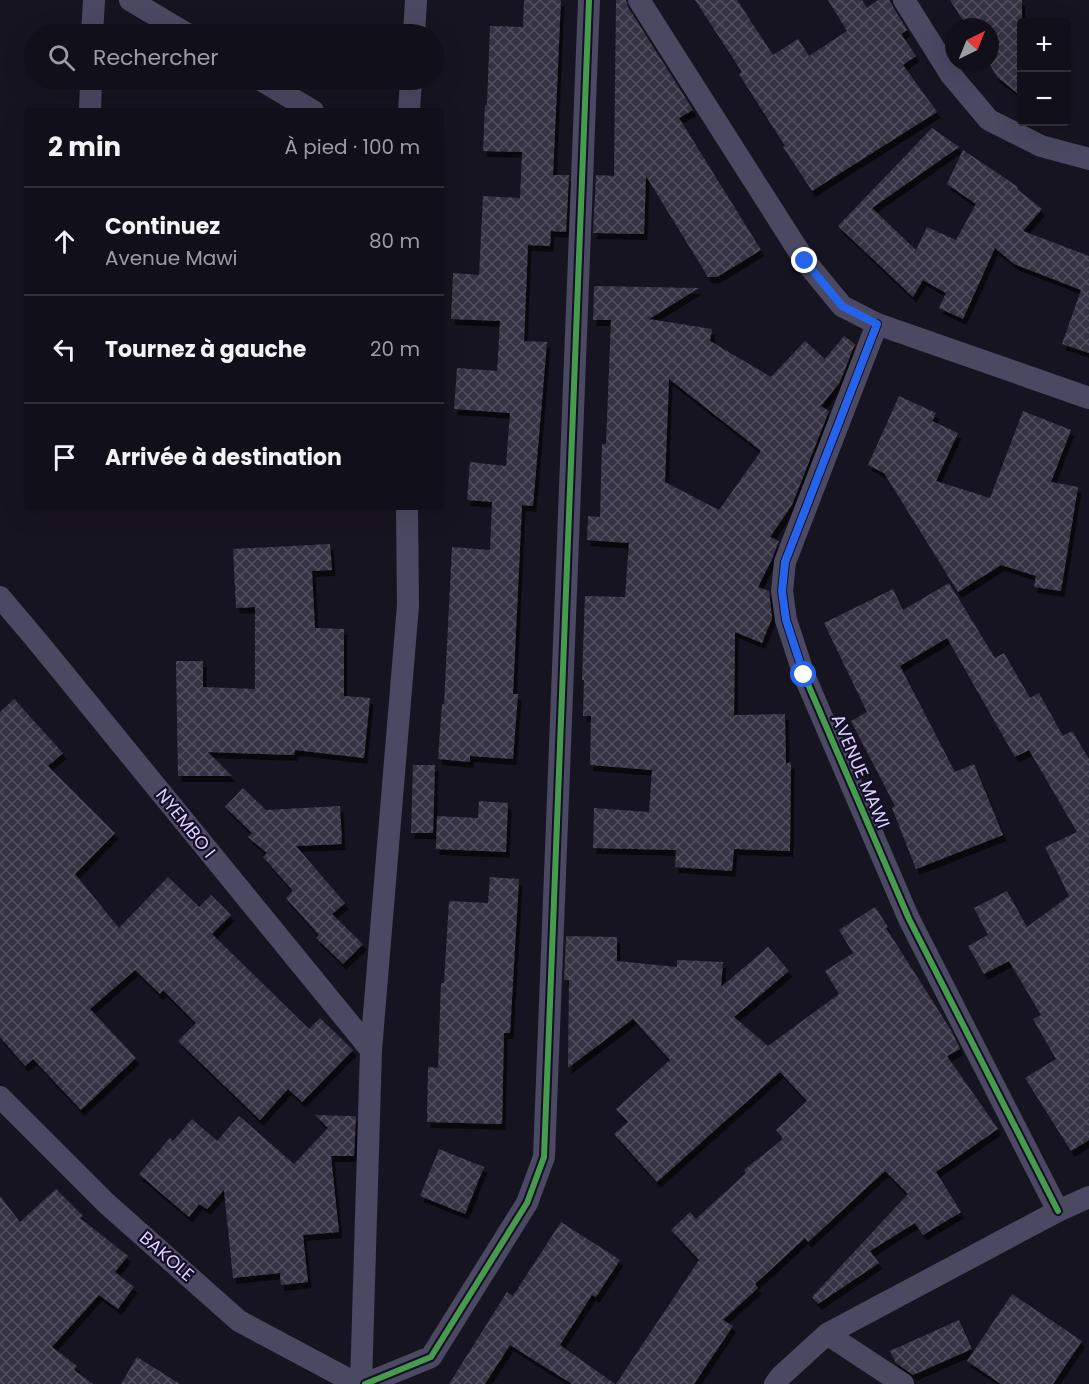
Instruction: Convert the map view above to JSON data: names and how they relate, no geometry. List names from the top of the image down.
{
  "streets": {
    "street": ["AVENUE MAWI", "NYEMBO I", "BAKOLE"]
  },
  "north": "top right",
  "page": {
    "map_buttons": ["+", "−"],
    "search": "Rechercher",
    "heading": ["2 min", "À pied · 100 m"],
    "list": [
      ["Continuez", "Avenue Mawi", "80 m"],
      ["Tournez à gauche", "20 m"],
      "Arrivée à destination"
    ]
  }
}
